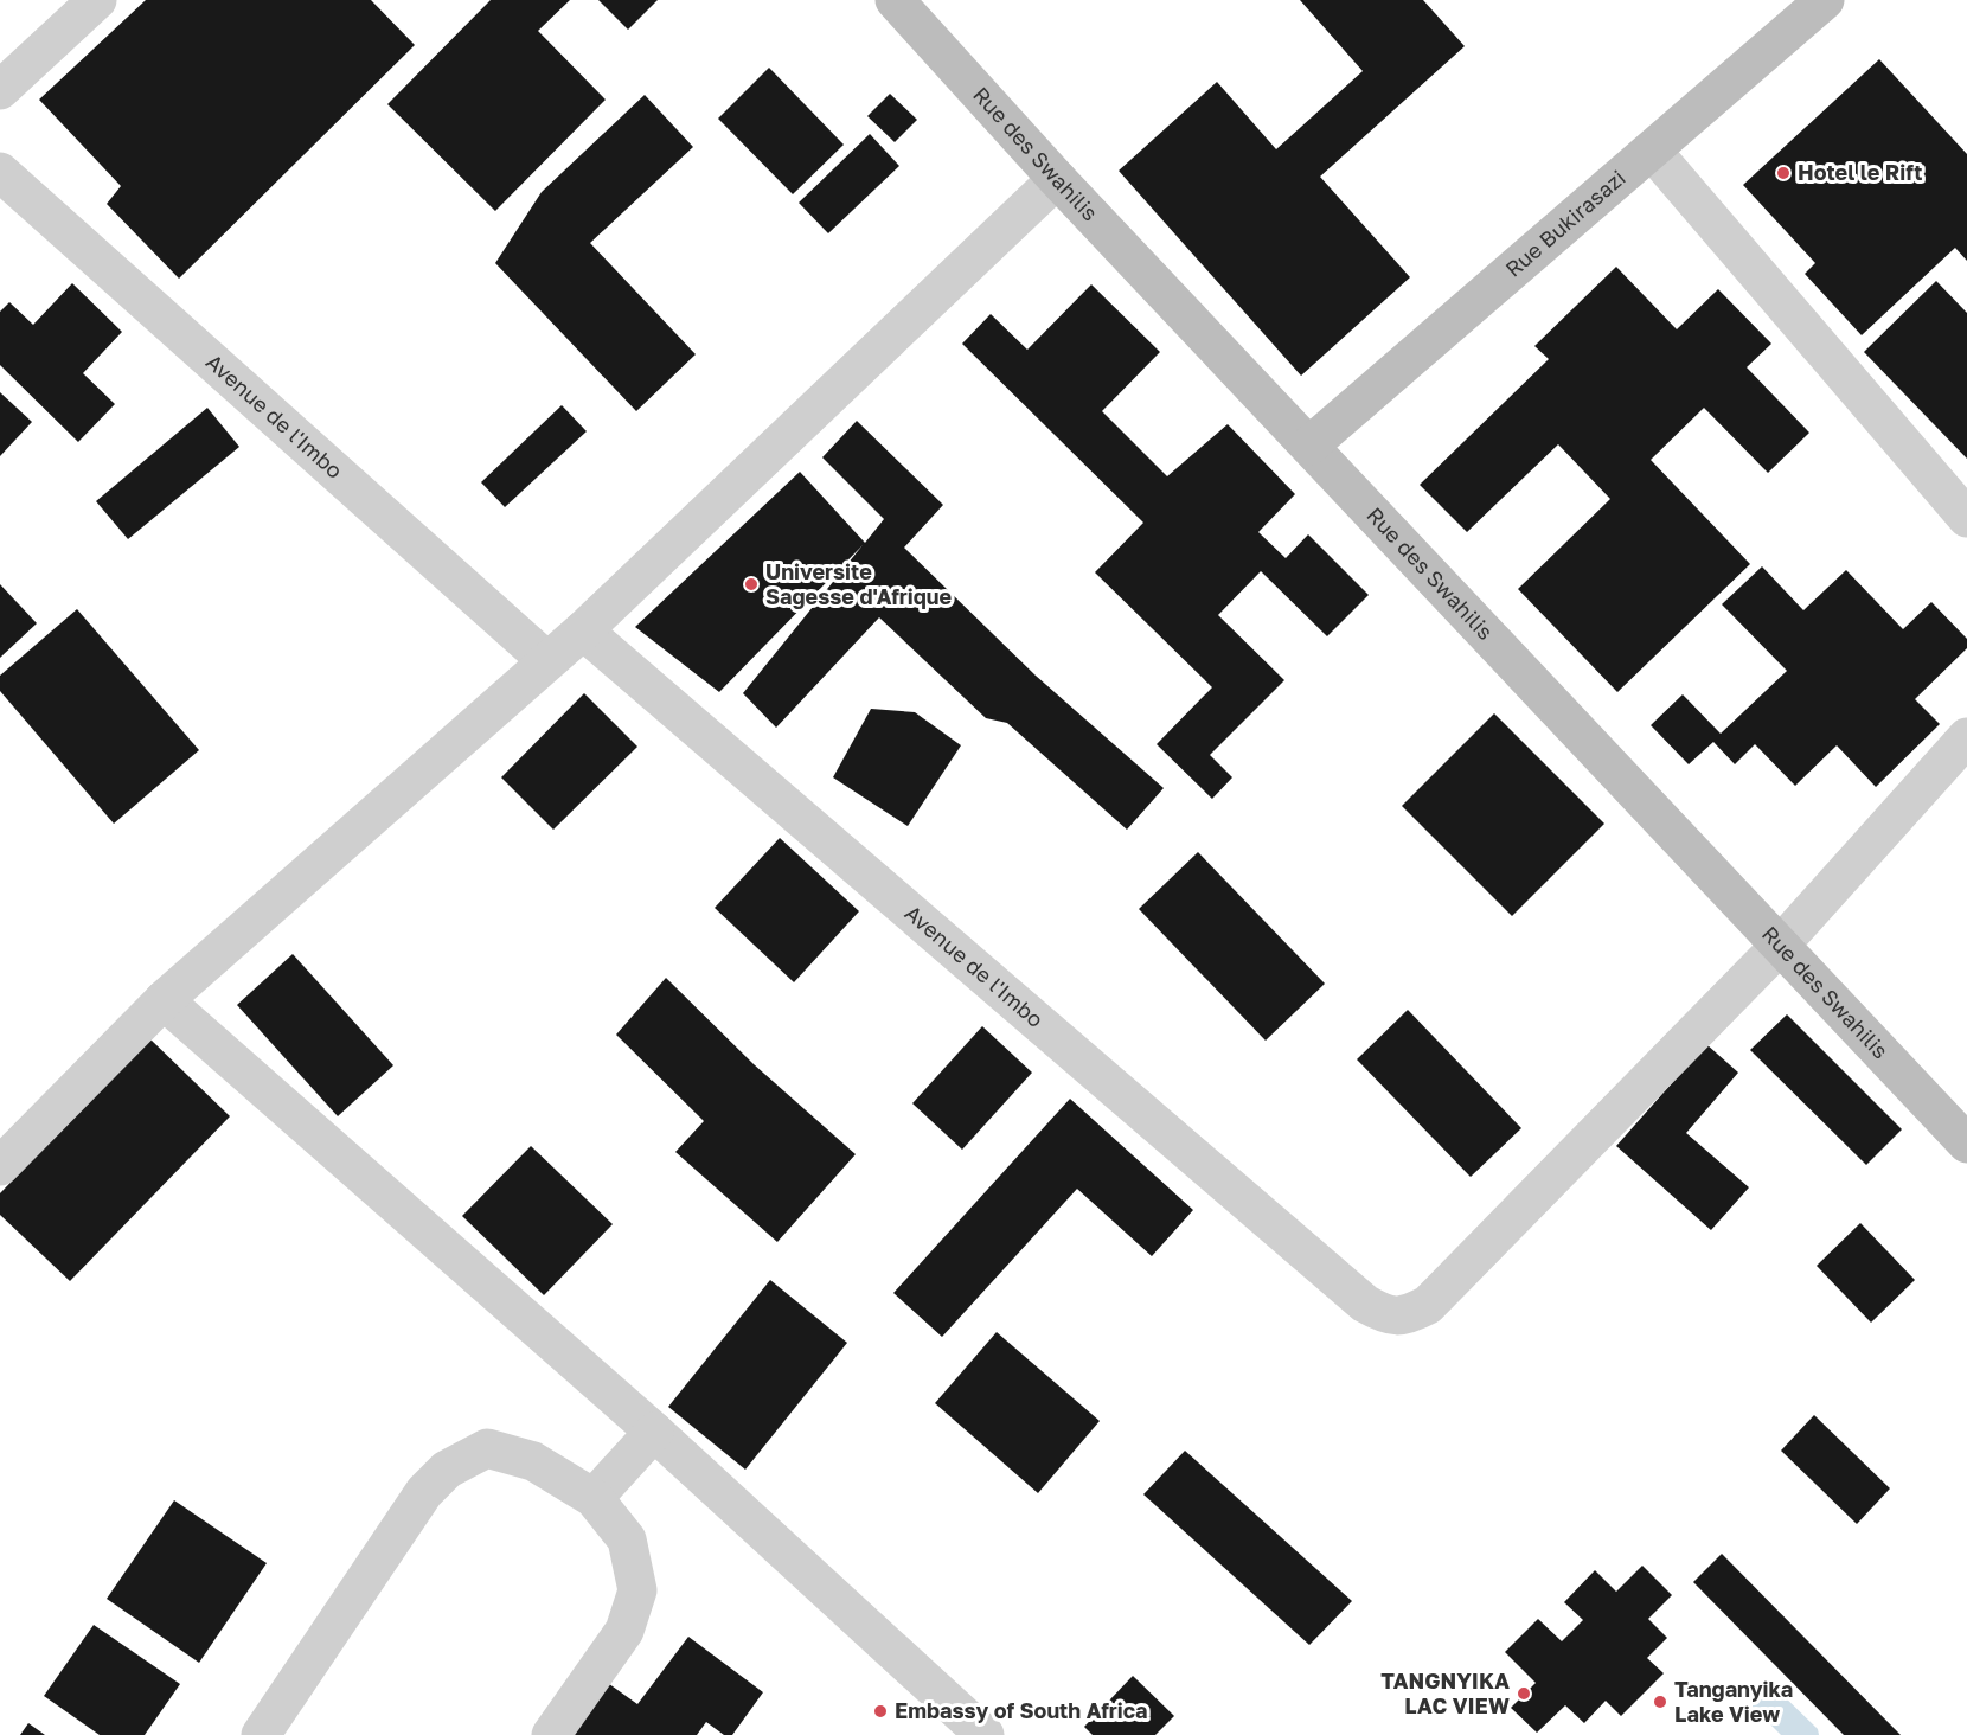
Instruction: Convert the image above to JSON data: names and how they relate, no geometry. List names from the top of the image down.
{
  "streets": {
    "street": ["Rue des Swahilis", "Rue Bukirasazi", "Avenue de l'Imbo"]
  },
  "crossings": [
    ["Rue des Swahilis", "Rue Bukirasazi"],
    ["Rue des Swahilis", "Avenue de l'Imbo"]
  ],
  "places": [
    "Hotel le Rift",
    "Universite Sagesse d'Afrique",
    "TANGNYIKA LAC VIEW",
    "Tanganyika Lake View",
    "Embassy of South Africa"
  ]
}
